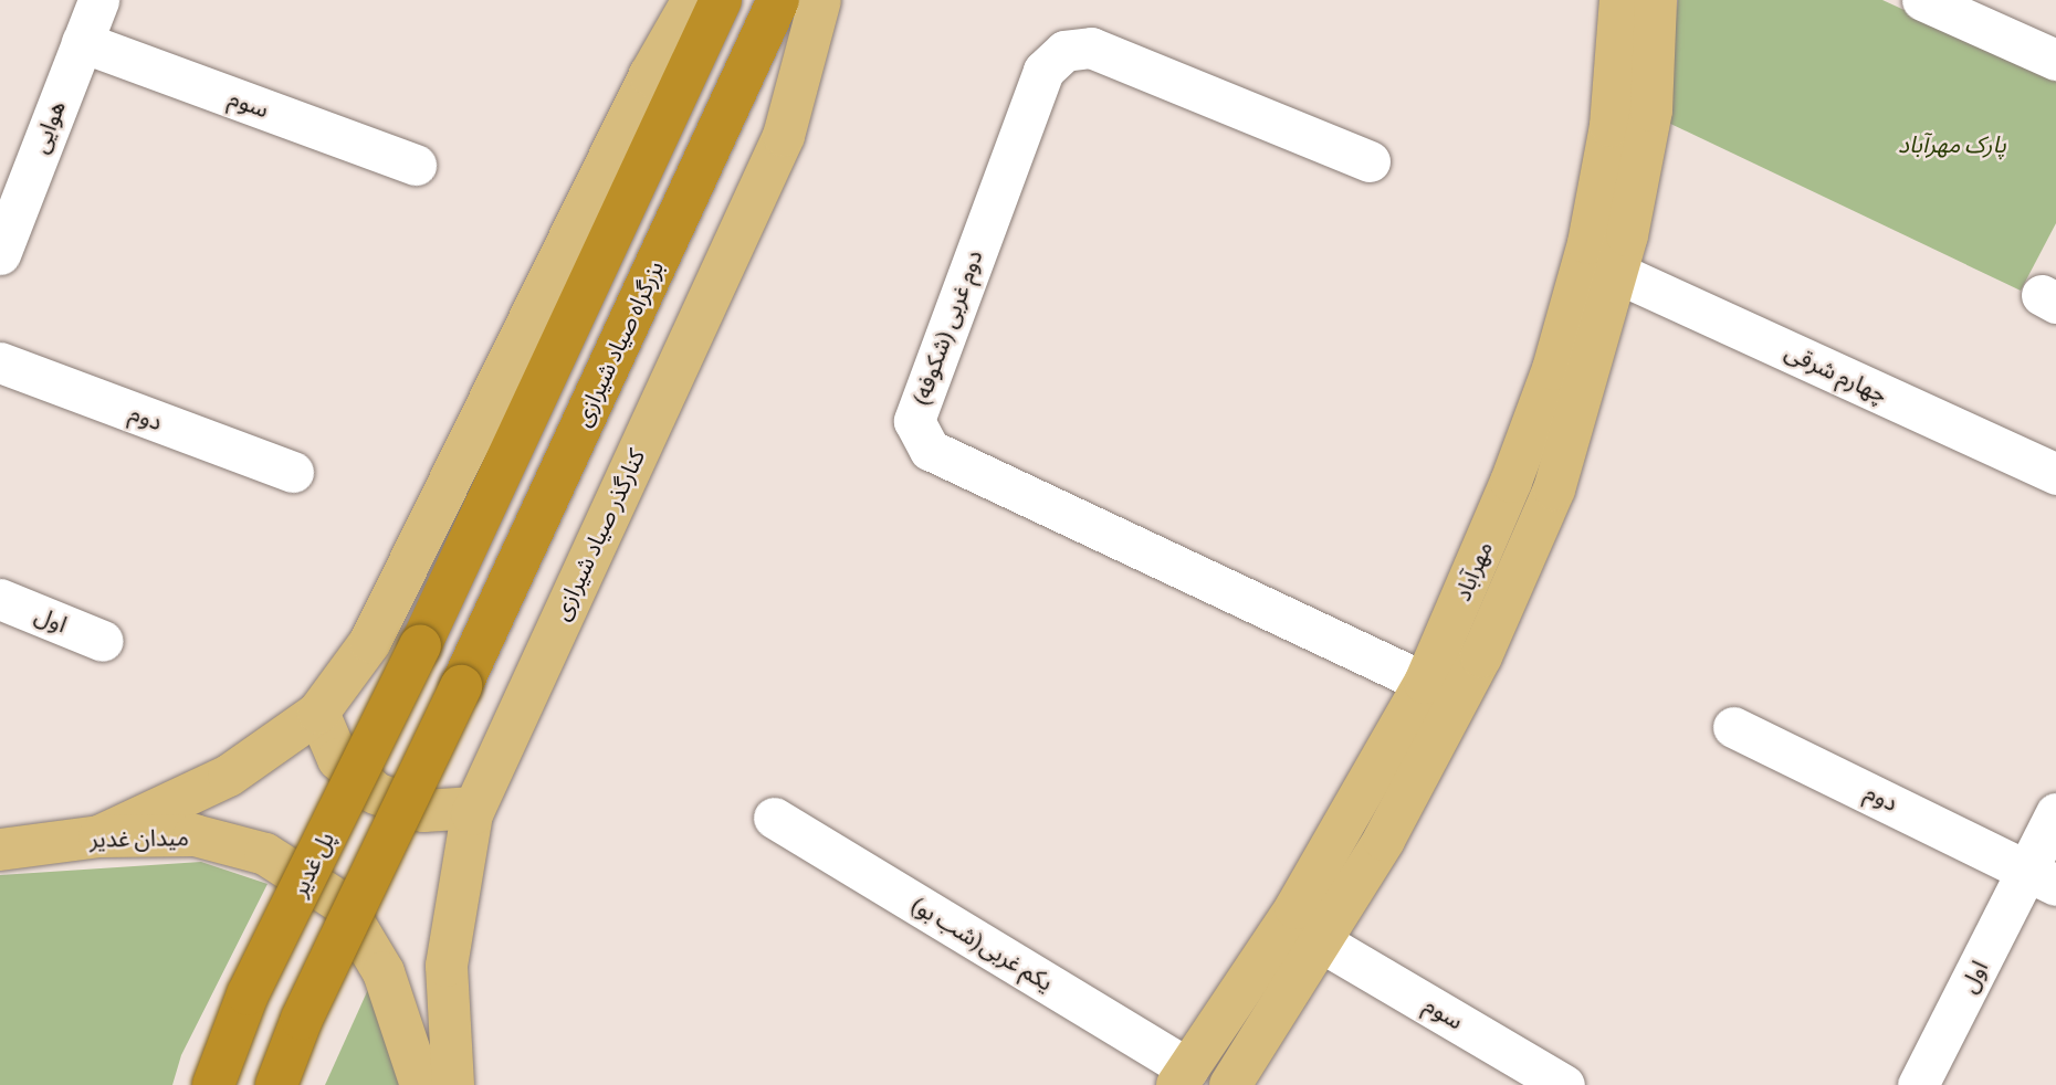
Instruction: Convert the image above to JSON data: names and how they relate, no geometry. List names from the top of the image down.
{
  "streets": {
    "highway": ["بزرگراه صیاد شیرازی", "پل غدیر"],
    "main road": ["کنارگذر صیاد شیرازی", "مهرآباد", "میدان غدیر"],
    "street": [
      "سوم",
      "هوایی",
      "دوم غربی (شکوفه)",
      "چهارم شرقی",
      "دوم",
      "اول",
      "یکم غربی(شب بو)"
    ]
  },
  "crossings": [
    ["سوم", "هوایی"],
    ["سوم", "مهرآباد"],
    ["دوم غربی (شکوفه)", "مهرآباد"],
    ["چهارم شرقی", "مهرآباد"],
    ["دوم", "اول"],
    ["مهرآباد", "یکم غربی(شب بو)"]
  ],
  "parks": ["پارک مهرآباد"]
}
